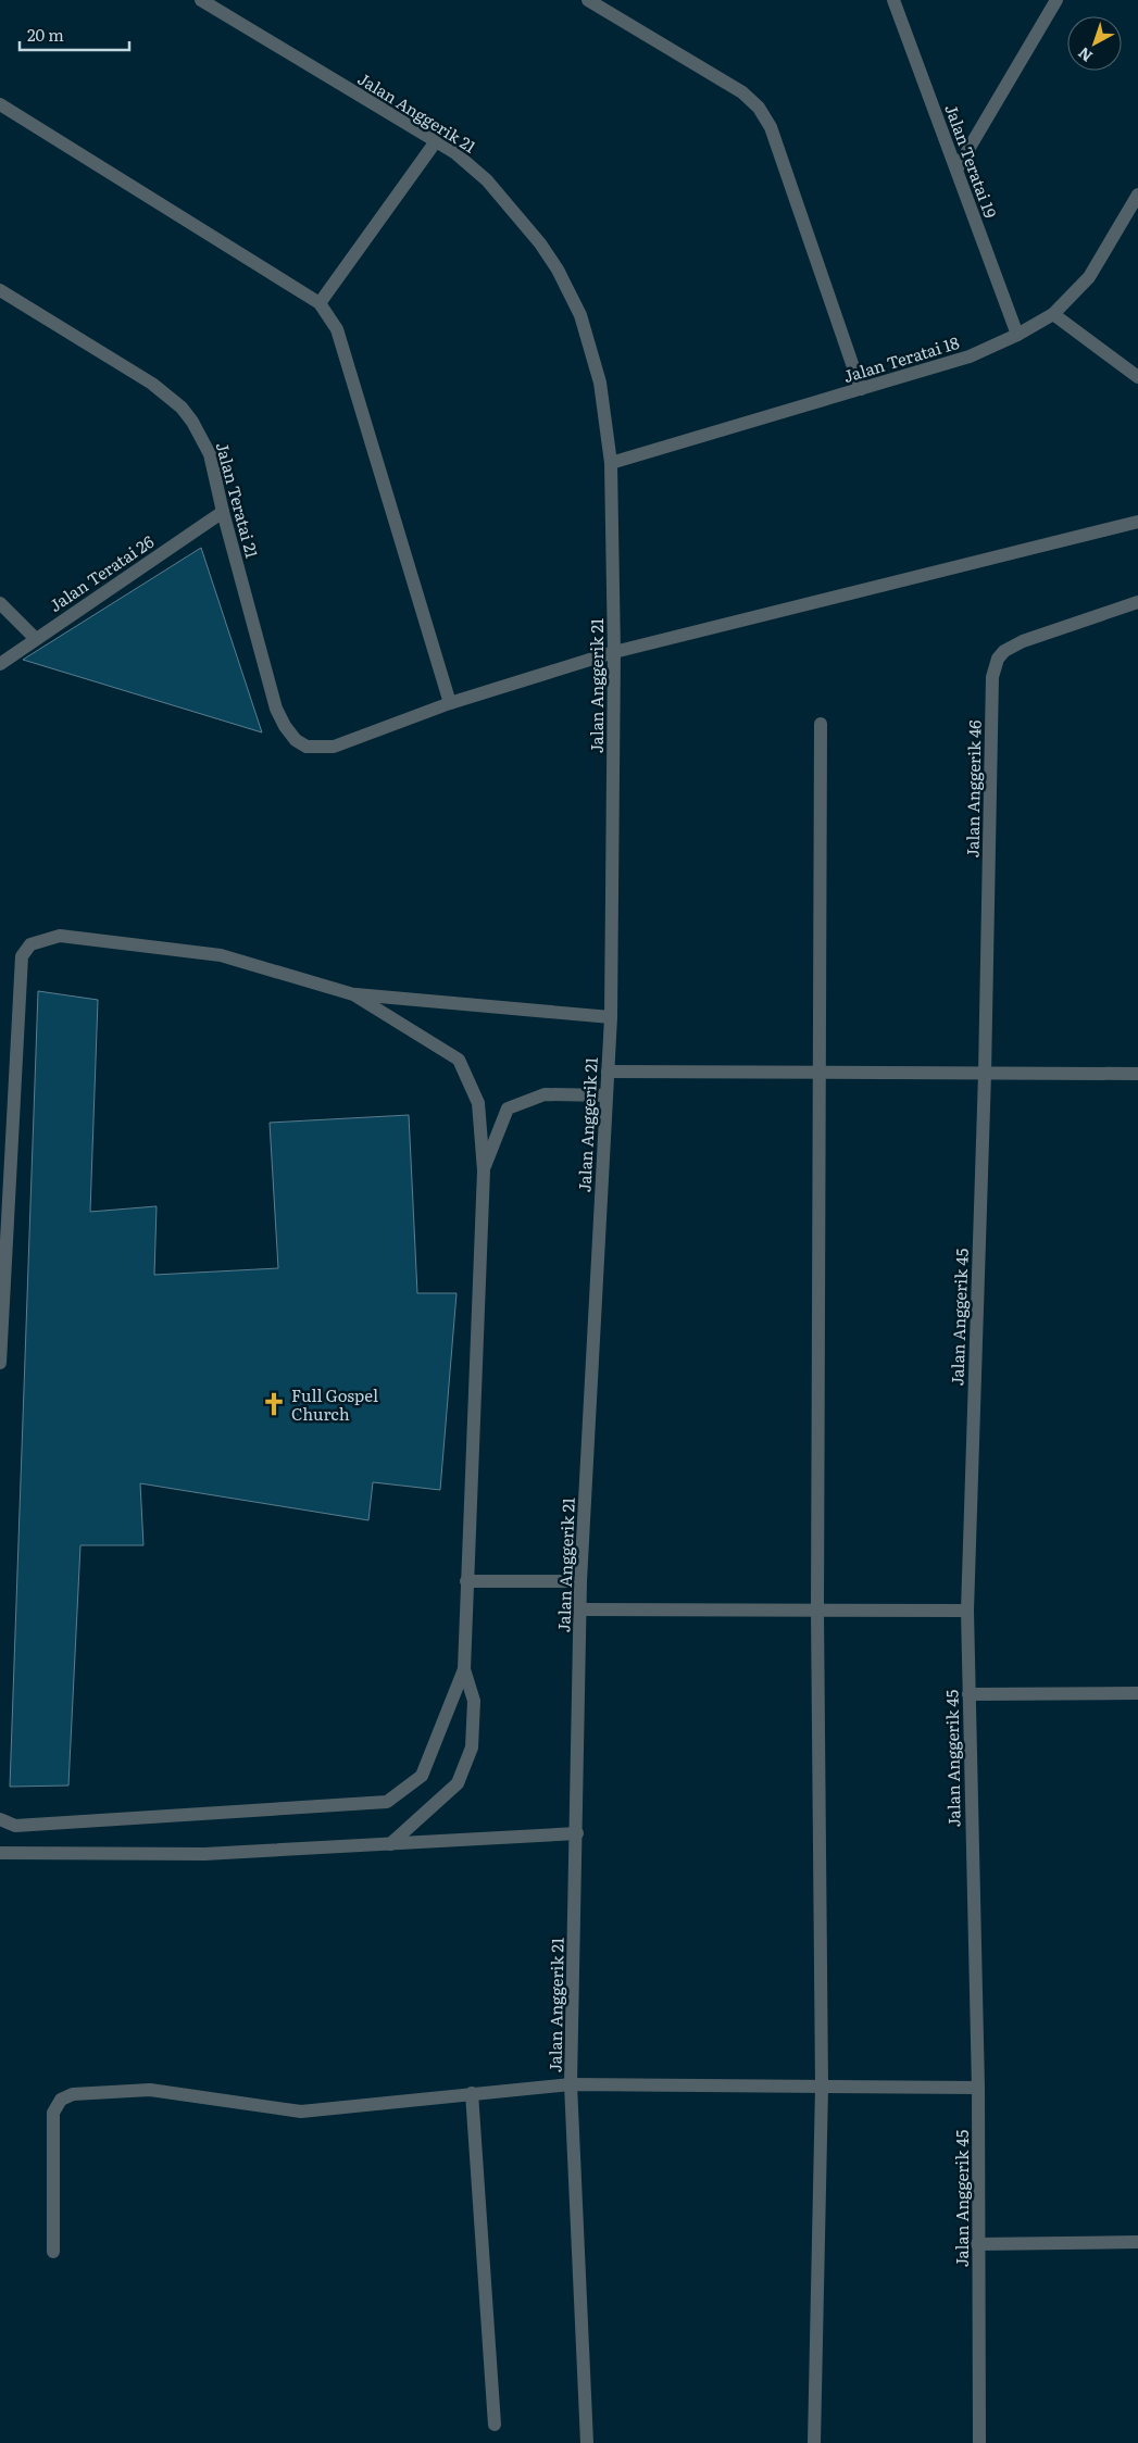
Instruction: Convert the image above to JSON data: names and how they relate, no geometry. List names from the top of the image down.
{
  "streets": {
    "street": [
      "Jalan Anggerik 21",
      "Jalan Teratai 19",
      "Jalan Teratai 18",
      "Jalan Teratai 21",
      "Jalan Teratai 26",
      "Jalan Anggerik 46",
      "Jalan Anggerik 45"
    ]
  },
  "crossings": [
    ["Jalan Anggerik 21", "Jalan Teratai 18"],
    ["Jalan Teratai 19", "Jalan Teratai 18"],
    ["Jalan Teratai 21", "Jalan Teratai 26"],
    ["Jalan Anggerik 46", "Jalan Anggerik 45"]
  ],
  "places": {
    "church": ["Full Gospel Church"]
  },
  "scale_bar": "20 m",
  "north": "bottom left"
}
